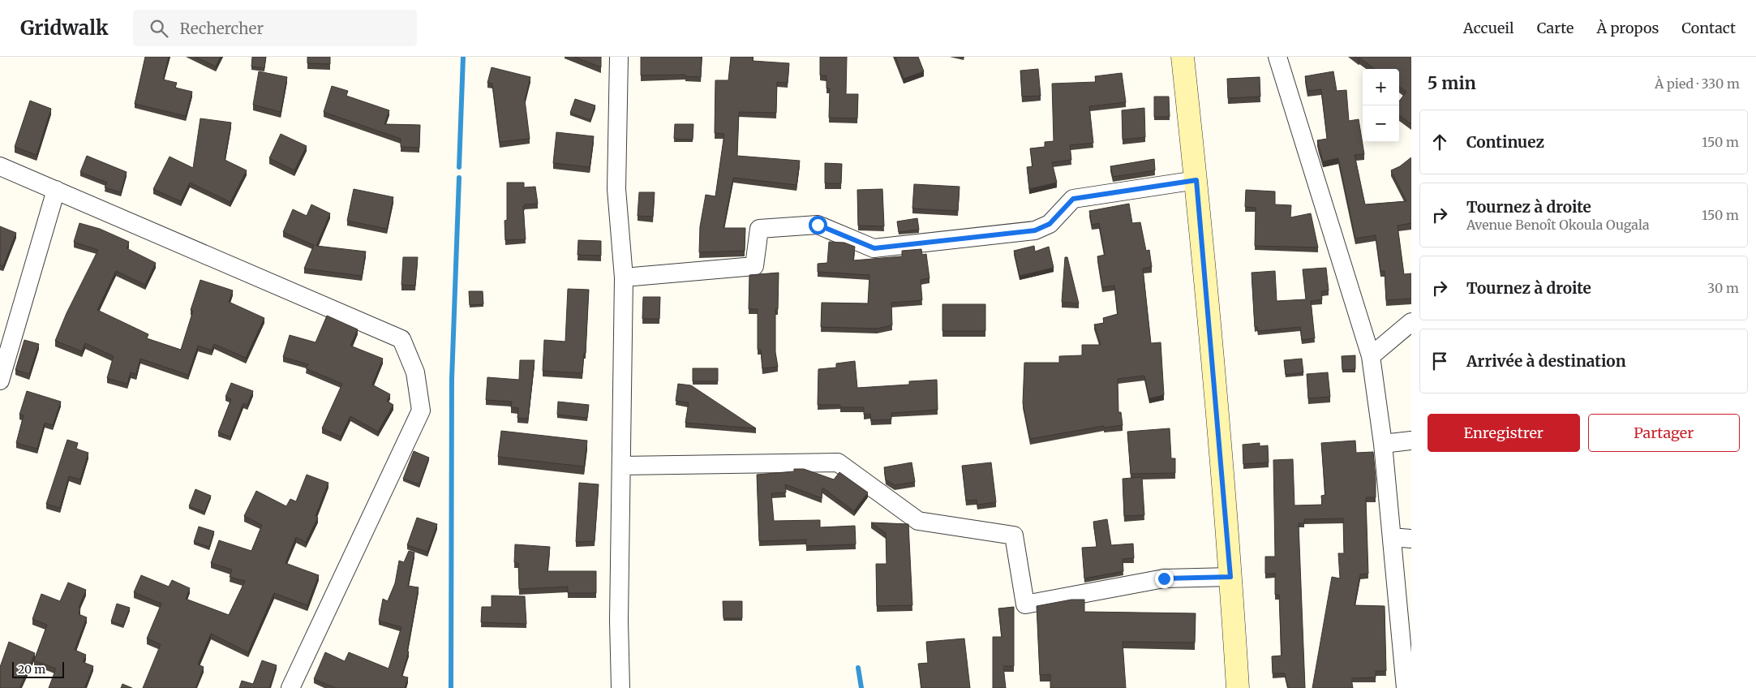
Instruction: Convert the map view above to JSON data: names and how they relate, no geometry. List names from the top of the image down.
{
  "scale_bar": "20 m",
  "page": {
    "header": "Gridwalk",
    "search": "Rechercher",
    "nav": [
      "Accueil",
      "Carte",
      "À propos",
      "Contact"
    ],
    "heading": ["5 min", "À pied · 330 m"],
    "map_buttons": ["+", "−"],
    "list": [
      ["Continuez", "150 m"],
      ["Tournez à droite", "Avenue Benoît Okoula Ougala", "150 m"],
      ["Tournez à droite", "30 m"],
      "Arrivée à destination"
    ],
    "buttons": ["Enregistrer", "Partager"],
    "scale": "20 m"
  }
}
